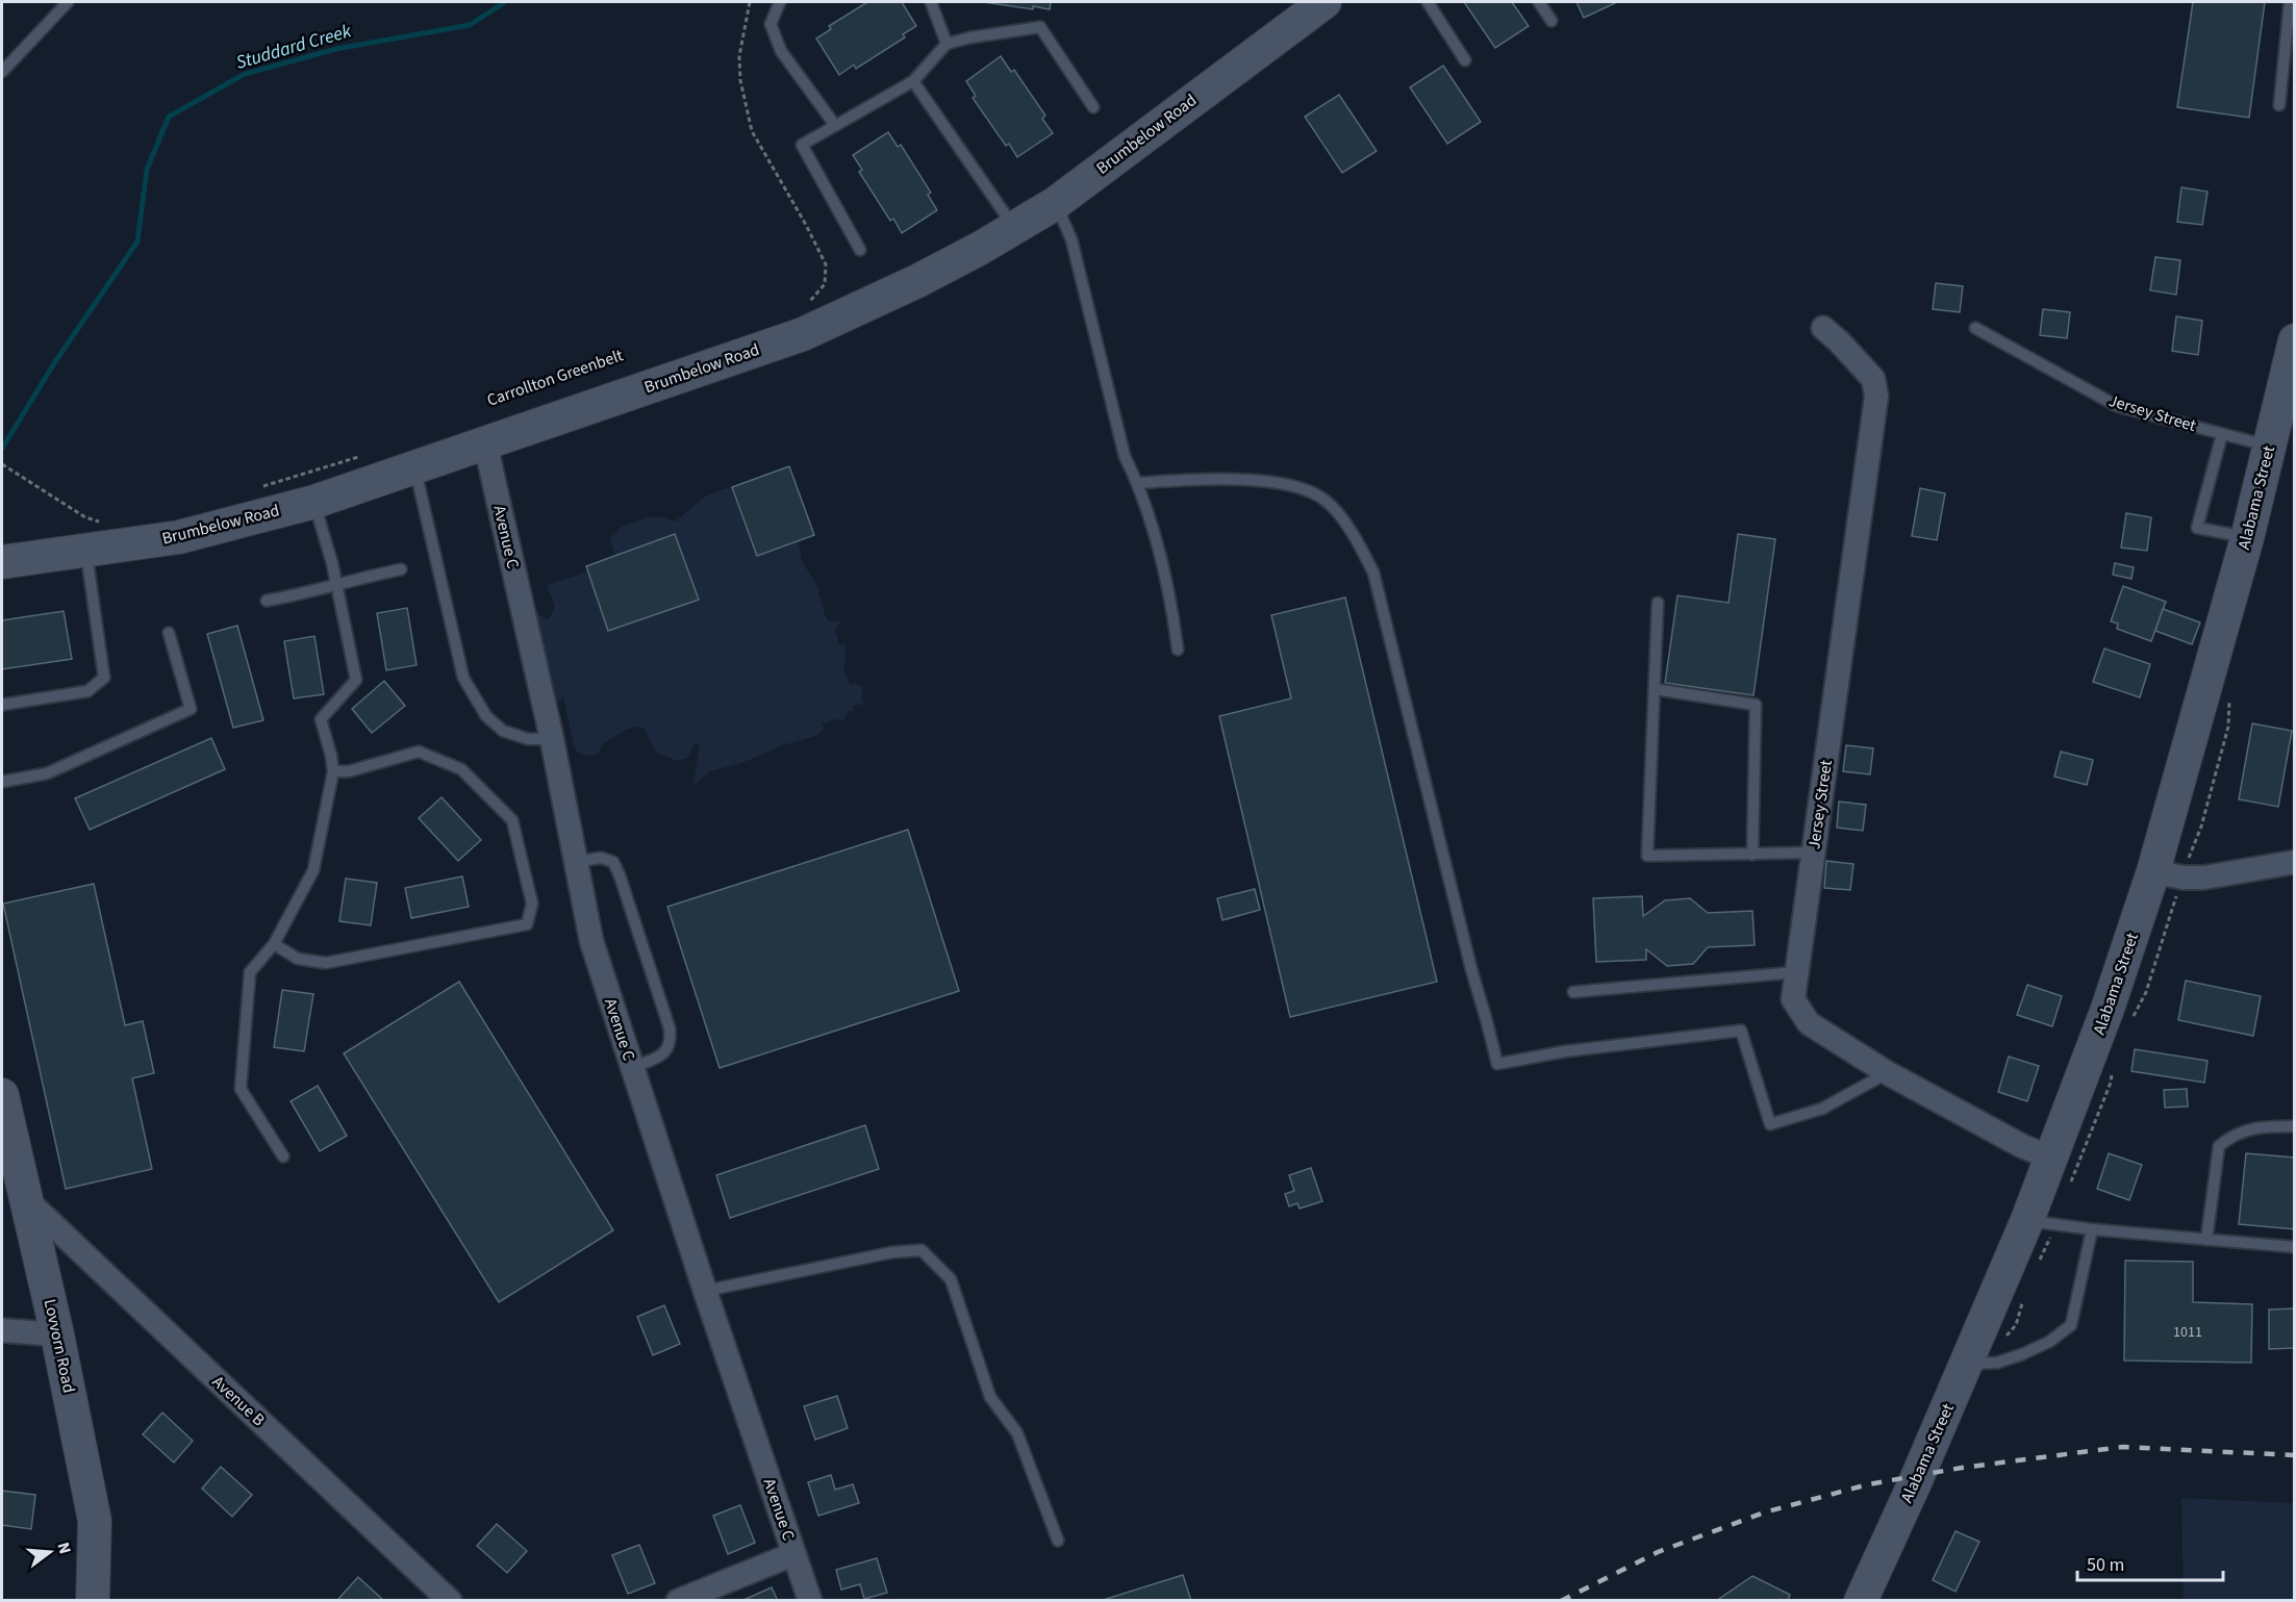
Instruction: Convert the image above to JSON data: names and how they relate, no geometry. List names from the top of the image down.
{
  "streets": {
    "street": [
      "Brumbelow Road",
      "Jersey Street",
      "Alabama Street",
      "Avenue C",
      "Lovvorn Road",
      "Avenue B"
    ]
  },
  "crossings": [
    ["Brumbelow Road", "Avenue C"],
    ["Jersey Street", "Alabama Street"],
    ["Lovvorn Road", "Avenue B"]
  ],
  "water": ["Studdard Creek"],
  "house_numbers": ["1011"],
  "scale_bar": "50 m",
  "north": "right"
}
